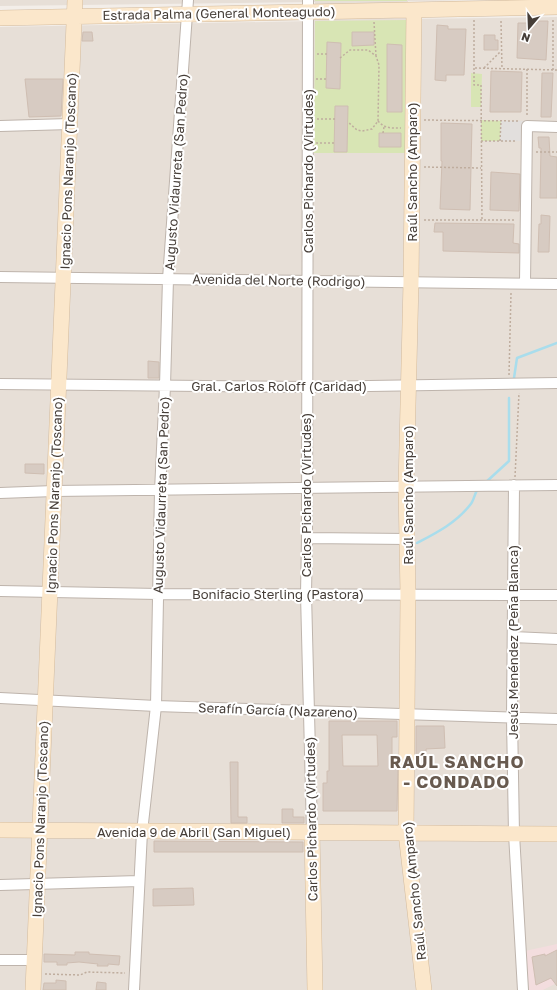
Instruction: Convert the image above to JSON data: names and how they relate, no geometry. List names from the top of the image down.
{
  "streets": {
    "street": [
      "Estrada Palma (General Monteagudo)",
      "Ignacio Pons Naranjo (Toscano)",
      "Carlos Pichardo (Virtudes)",
      "Augusto Vidaurreta (San Pedro)",
      "Raúl Sancho (Amparo)",
      "Avenida del Norte (Rodrigo)",
      "Gral. Carlos Roloff (Caridad)",
      "Bonifacio Sterling (Pastora)",
      "Jesús Menéndez (Peña Blanca)",
      "Serafín García (Nazareno)",
      "Avenida 9 de Abril (San Miguel)"
    ]
  },
  "crossings": [
    ["Estrada Palma (General Monteagudo)", "Ignacio Pons Naranjo (Toscano)"],
    ["Estrada Palma (General Monteagudo)", "Carlos Pichardo (Virtudes)"],
    ["Estrada Palma (General Monteagudo)", "Augusto Vidaurreta (San Pedro)"],
    ["Estrada Palma (General Monteagudo)", "Raúl Sancho (Amparo)"],
    ["Ignacio Pons Naranjo (Toscano)", "Avenida del Norte (Rodrigo)"],
    ["Ignacio Pons Naranjo (Toscano)", "Gral. Carlos Roloff (Caridad)"],
    ["Ignacio Pons Naranjo (Toscano)", "Bonifacio Sterling (Pastora)"],
    ["Ignacio Pons Naranjo (Toscano)", "Serafín García (Nazareno)"],
    ["Ignacio Pons Naranjo (Toscano)", "Avenida 9 de Abril (San Miguel)"],
    ["Carlos Pichardo (Virtudes)", "Avenida del Norte (Rodrigo)"],
    ["Carlos Pichardo (Virtudes)", "Gral. Carlos Roloff (Caridad)"],
    ["Carlos Pichardo (Virtudes)", "Bonifacio Sterling (Pastora)"],
    ["Carlos Pichardo (Virtudes)", "Serafín García (Nazareno)"],
    ["Carlos Pichardo (Virtudes)", "Avenida 9 de Abril (San Miguel)"],
    ["Augusto Vidaurreta (San Pedro)", "Avenida del Norte (Rodrigo)"],
    ["Augusto Vidaurreta (San Pedro)", "Gral. Carlos Roloff (Caridad)"],
    ["Augusto Vidaurreta (San Pedro)", "Bonifacio Sterling (Pastora)"],
    ["Augusto Vidaurreta (San Pedro)", "Serafín García (Nazareno)"],
    ["Augusto Vidaurreta (San Pedro)", "Avenida 9 de Abril (San Miguel)"],
    ["Raúl Sancho (Amparo)", "Avenida del Norte (Rodrigo)"],
    ["Raúl Sancho (Amparo)", "Gral. Carlos Roloff (Caridad)"],
    ["Raúl Sancho (Amparo)", "Bonifacio Sterling (Pastora)"],
    ["Raúl Sancho (Amparo)", "Serafín García (Nazareno)"],
    ["Raúl Sancho (Amparo)", "Avenida 9 de Abril (San Miguel)"],
    ["Bonifacio Sterling (Pastora)", "Jesús Menéndez (Peña Blanca)"],
    ["Jesús Menéndez (Peña Blanca)", "Serafín García (Nazareno)"],
    ["Jesús Menéndez (Peña Blanca)", "Avenida 9 de Abril (San Miguel)"]
  ],
  "districts": ["RAÚL SANCHO - CONDADO"],
  "north": "bottom"
}
